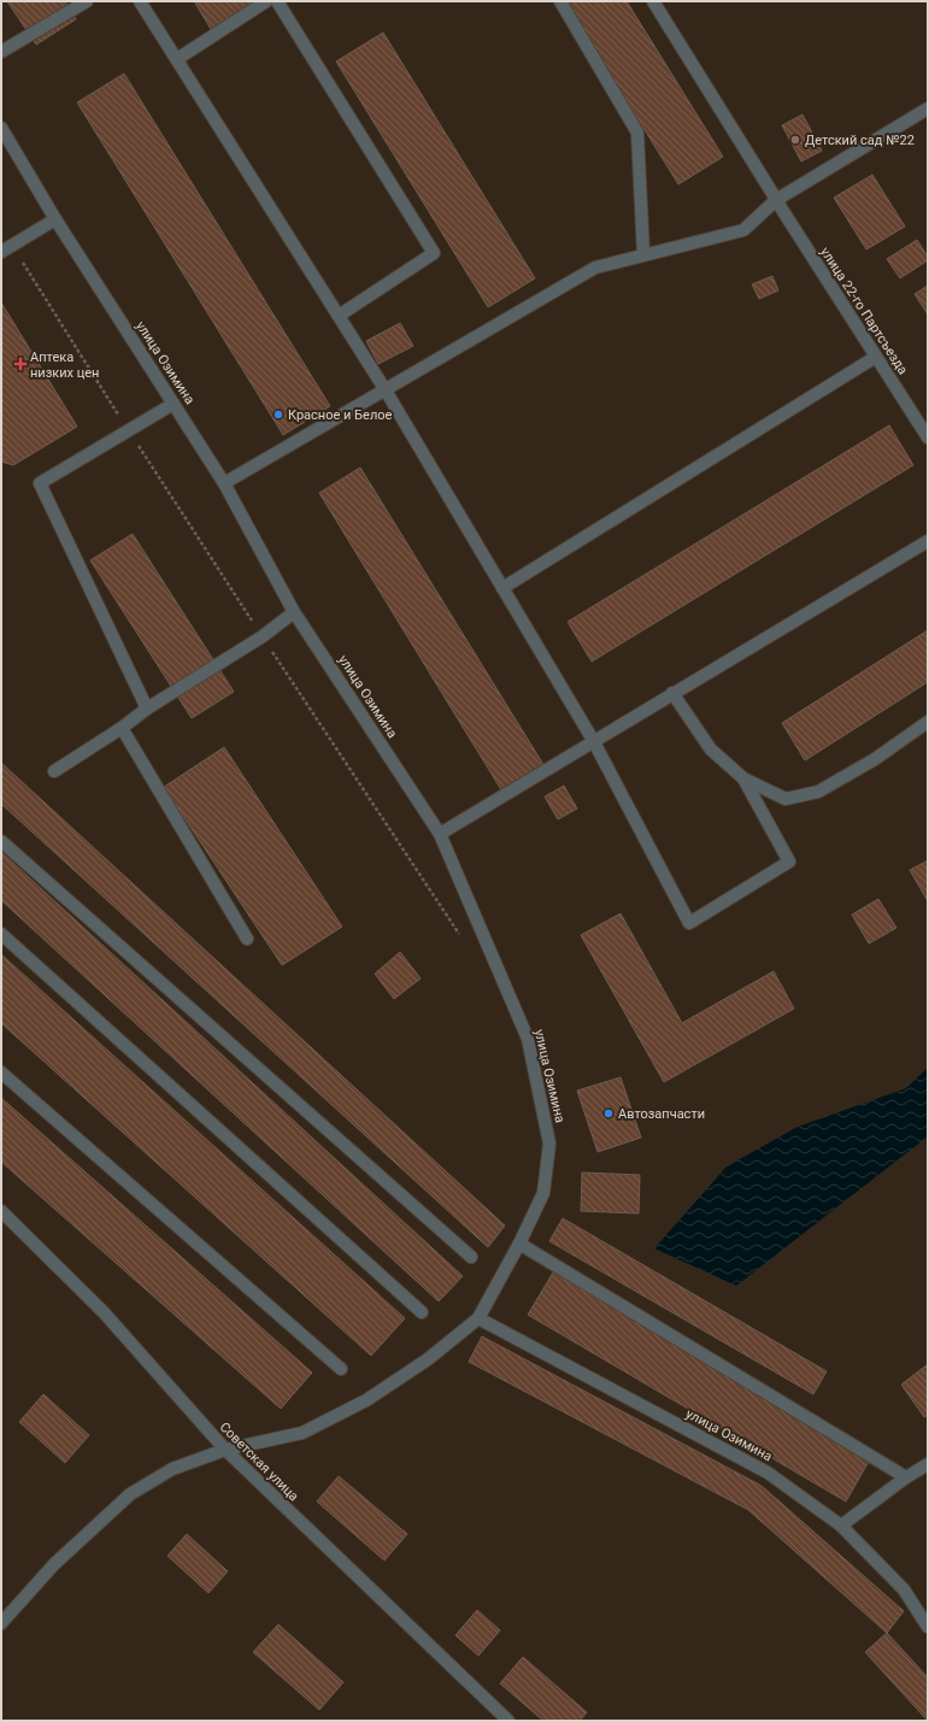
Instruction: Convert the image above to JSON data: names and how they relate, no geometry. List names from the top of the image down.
{
  "streets": {
    "street": ["улица 22-го Партсъезда", "улица Озимина", "Советская улица"]
  },
  "crossings": [
    ["улица Озимина", "Советская улица"]
  ],
  "places": {
    "other": ["Детский сад №22", "Красное и Белое", "Автозапчасти"],
    "health": ["Аптека низких цен"]
  }
}
